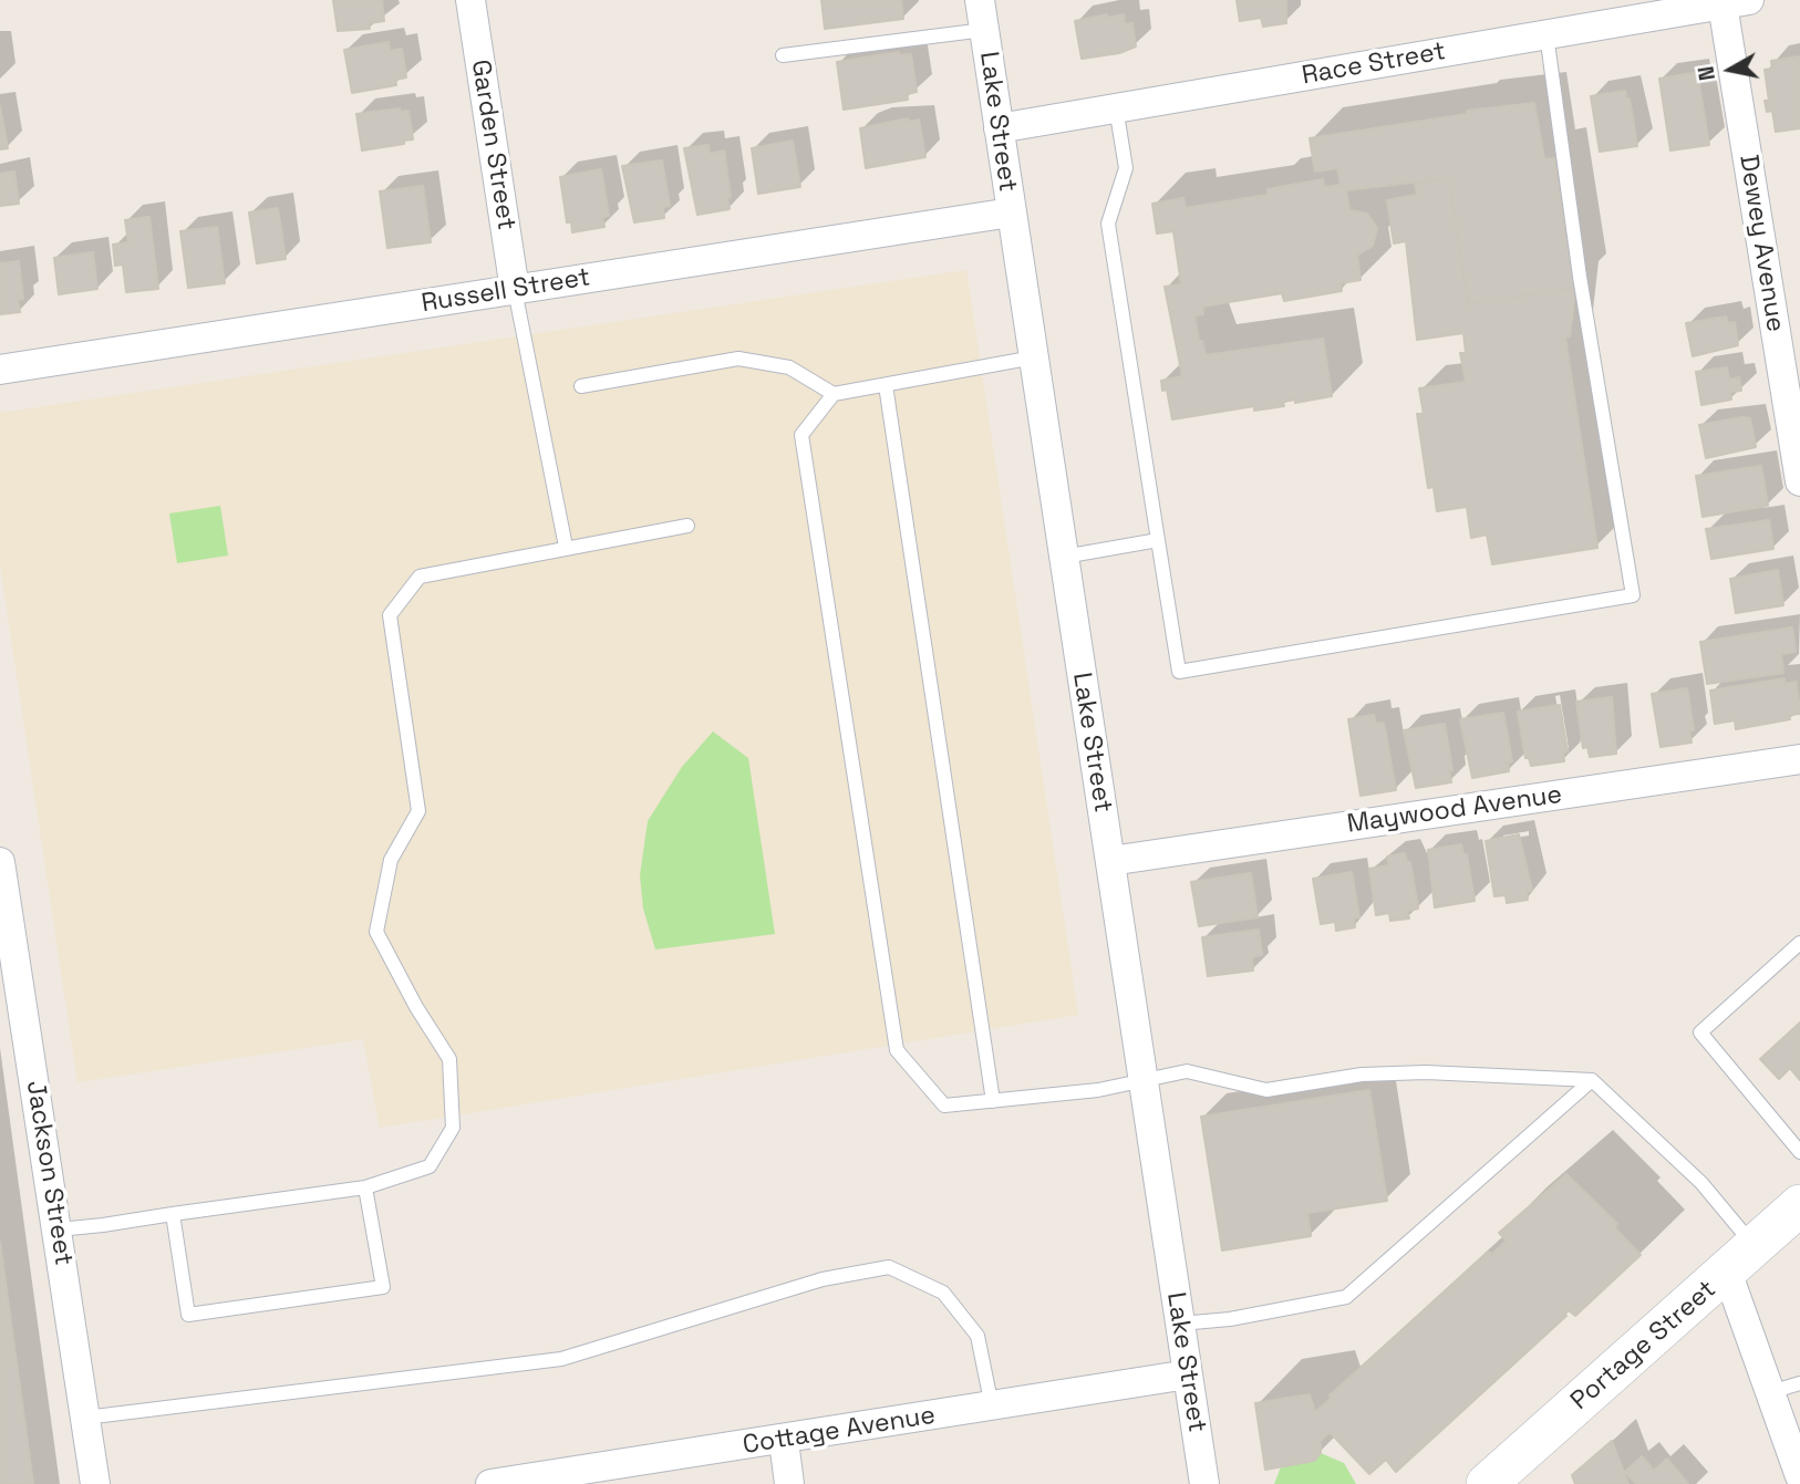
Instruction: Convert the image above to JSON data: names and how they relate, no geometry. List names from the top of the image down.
{
  "streets": {
    "main road": ["Portage Street"],
    "street": [
      "Race Street",
      "Lake Street",
      "Garden Street",
      "Dewey Avenue",
      "Russell Street",
      "Maywood Avenue",
      "Jackson Street",
      "Cottage Avenue"
    ]
  },
  "crossings": [
    ["Race Street", "Lake Street"],
    ["Race Street", "Dewey Avenue"],
    ["Lake Street", "Russell Street"],
    ["Lake Street", "Maywood Avenue"],
    ["Lake Street", "Cottage Avenue"],
    ["Garden Street", "Russell Street"]
  ],
  "north": "left"
}
